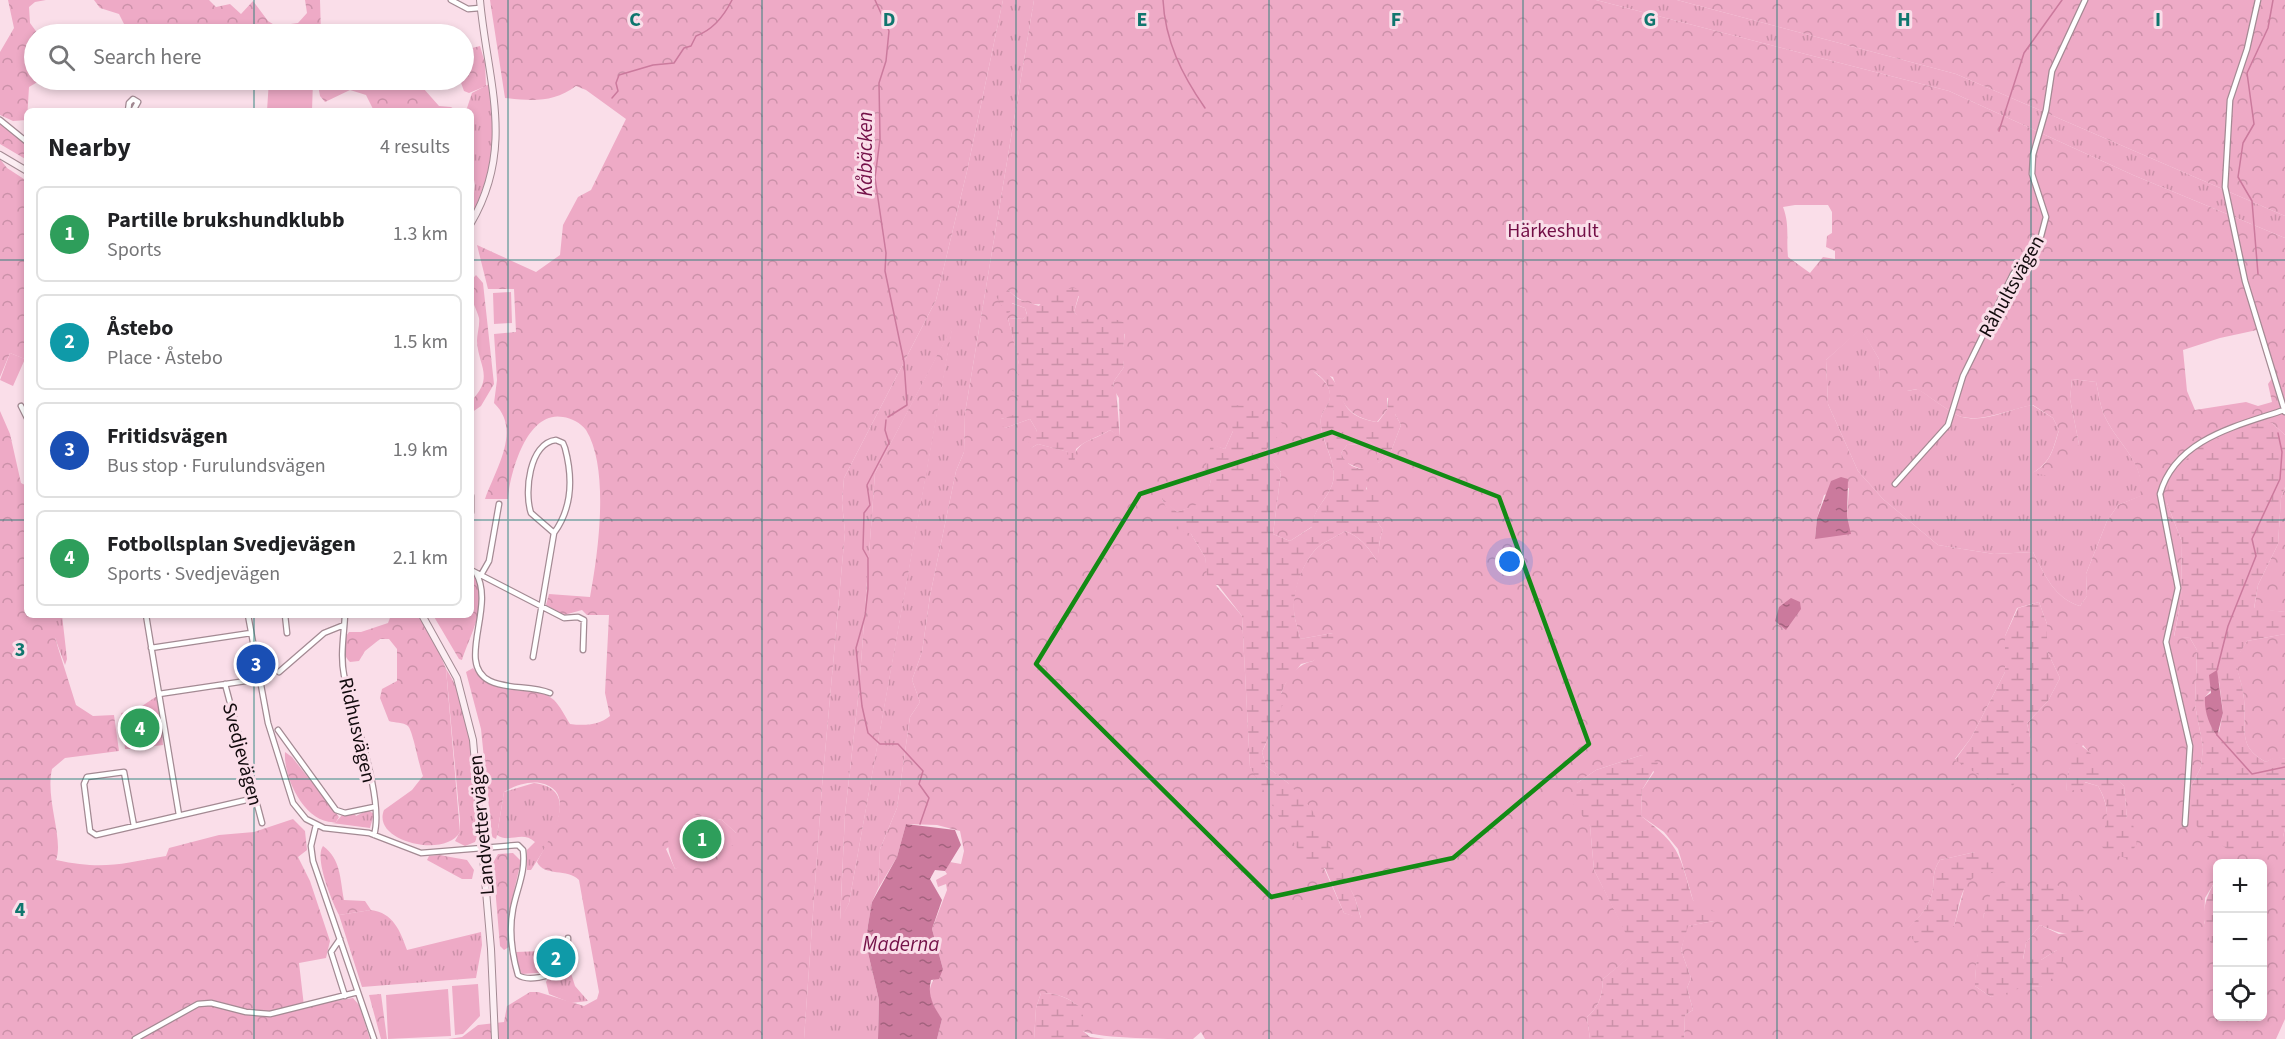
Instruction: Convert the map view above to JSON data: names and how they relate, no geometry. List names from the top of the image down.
{
  "streets": {
    "street": [
      "Råhultsvägen",
      "Ridhusvägen",
      "Svedjevägen",
      "Landvettervägen"
    ]
  },
  "water": ["Kåbäcken", "Maderna"],
  "parks": ["Härkeshult"],
  "page": {
    "search": "Search here",
    "heading": ["Nearby", "4 results"],
    "list": [
      {
        "mark": "1",
        "name": "Partille brukshundklubb",
        "note": "Sports",
        "value": "1.3 km"
      },
      {
        "mark": "2",
        "name": "Åstebo",
        "note": "Place · Åstebo",
        "value": "1.5 km"
      },
      {
        "mark": "3",
        "name": "Fritidsvägen",
        "note": "Bus stop · Furulundsvägen",
        "value": "1.9 km"
      },
      {
        "mark": "4",
        "name": "Fotbollsplan Svedjevägen",
        "note": "Sports · Svedjevägen",
        "value": "2.1 km"
      }
    ],
    "pins": [
      "3",
      "4",
      "1",
      "2"
    ],
    "map_buttons": ["+", "−"]
  },
  "grid": {
    "columns": [
      "C",
      "D",
      "E",
      "F",
      "G",
      "H",
      "I"
    ],
    "rows": ["3", "4"]
  }
}
